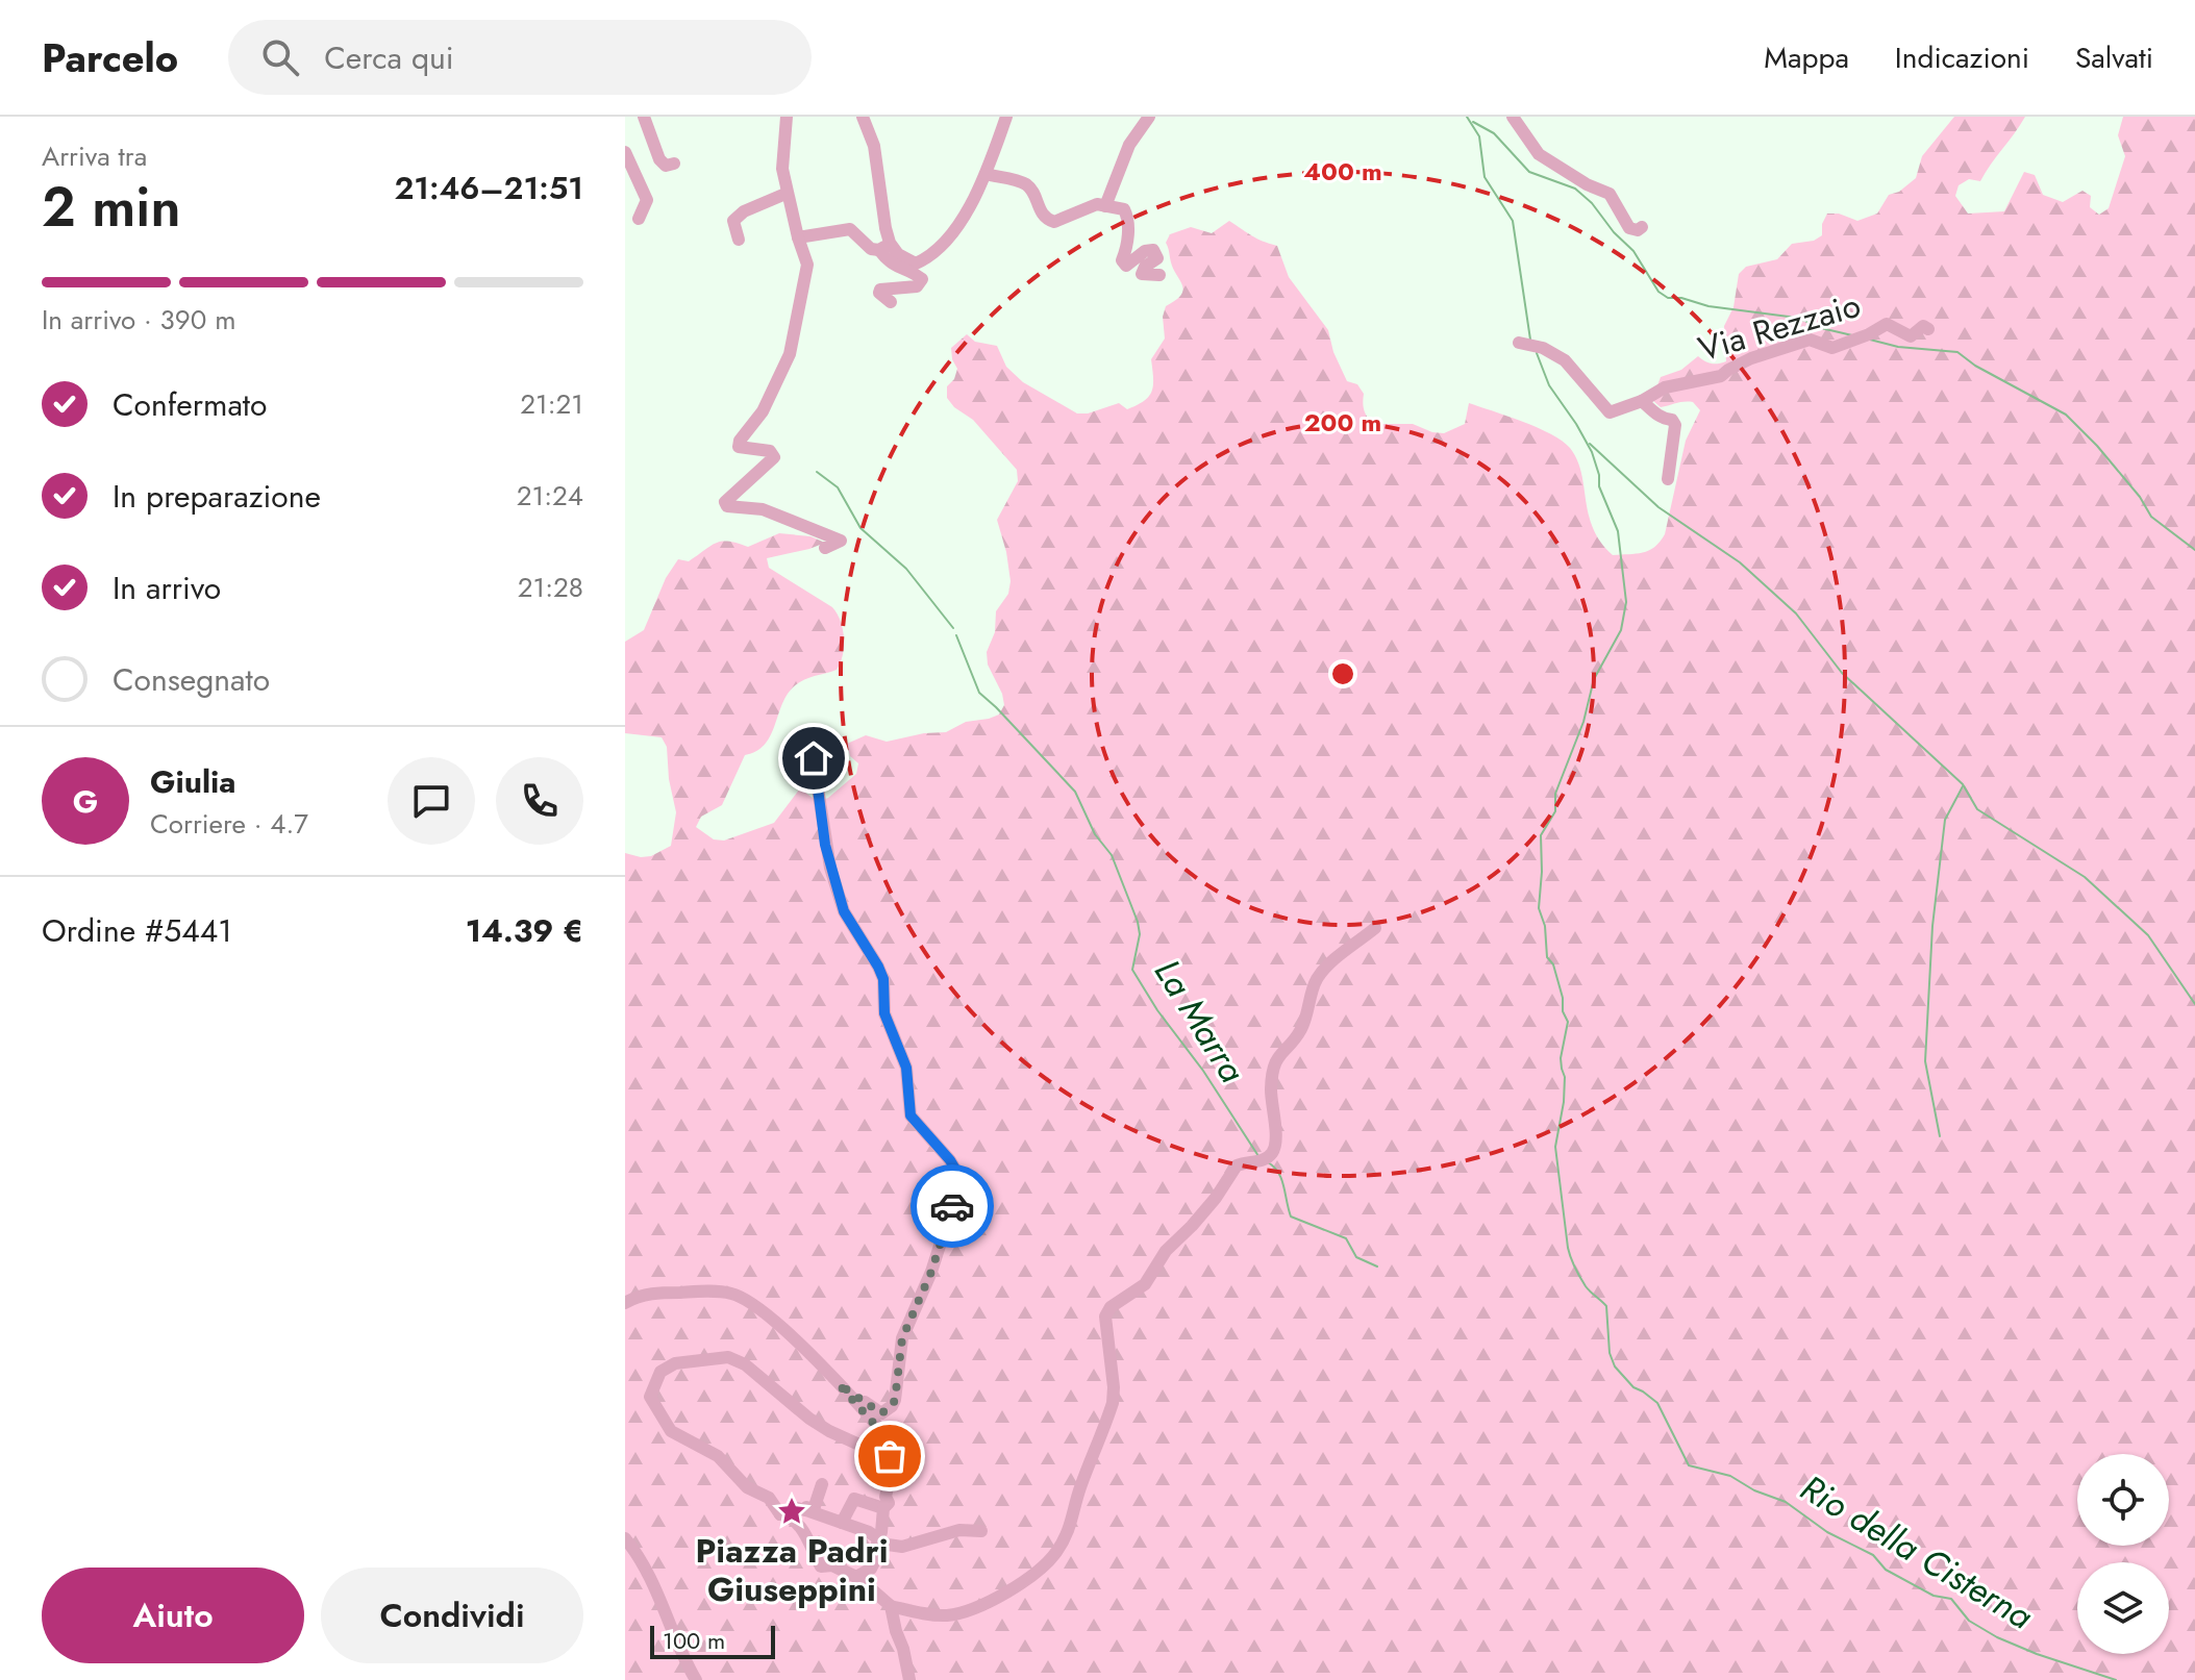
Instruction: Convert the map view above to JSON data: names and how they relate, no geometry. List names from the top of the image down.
{
  "streets": {
    "street": ["Via Rezzaio"]
  },
  "water": ["La Marra", "Rio della Cisterna"],
  "places": {
    "place": ["Piazza Padri Giuseppini"]
  },
  "scale_bar": "100 m",
  "page": {
    "header": "Parcelo",
    "search": "Cerca qui",
    "nav": ["Mappa", "Indicazioni", "Salvati"],
    "heading": ["2 min", "Arriva tra", "21:46–21:51"],
    "panel": [
      "Giulia",
      "Corriere · 4.7",
      "Ordine #5441",
      "14.39 €"
    ],
    "bar": "In arrivo · 390 m",
    "list": [
      ["Confermato", "21:21"],
      ["In preparazione", "21:24"],
      ["In arrivo", "21:28"],
      "Consegnato"
    ],
    "round": "G",
    "buttons": ["Aiuto", "Condividi"],
    "scale": "100 m"
  },
  "rings": ["400 m", "200 m"]
}
